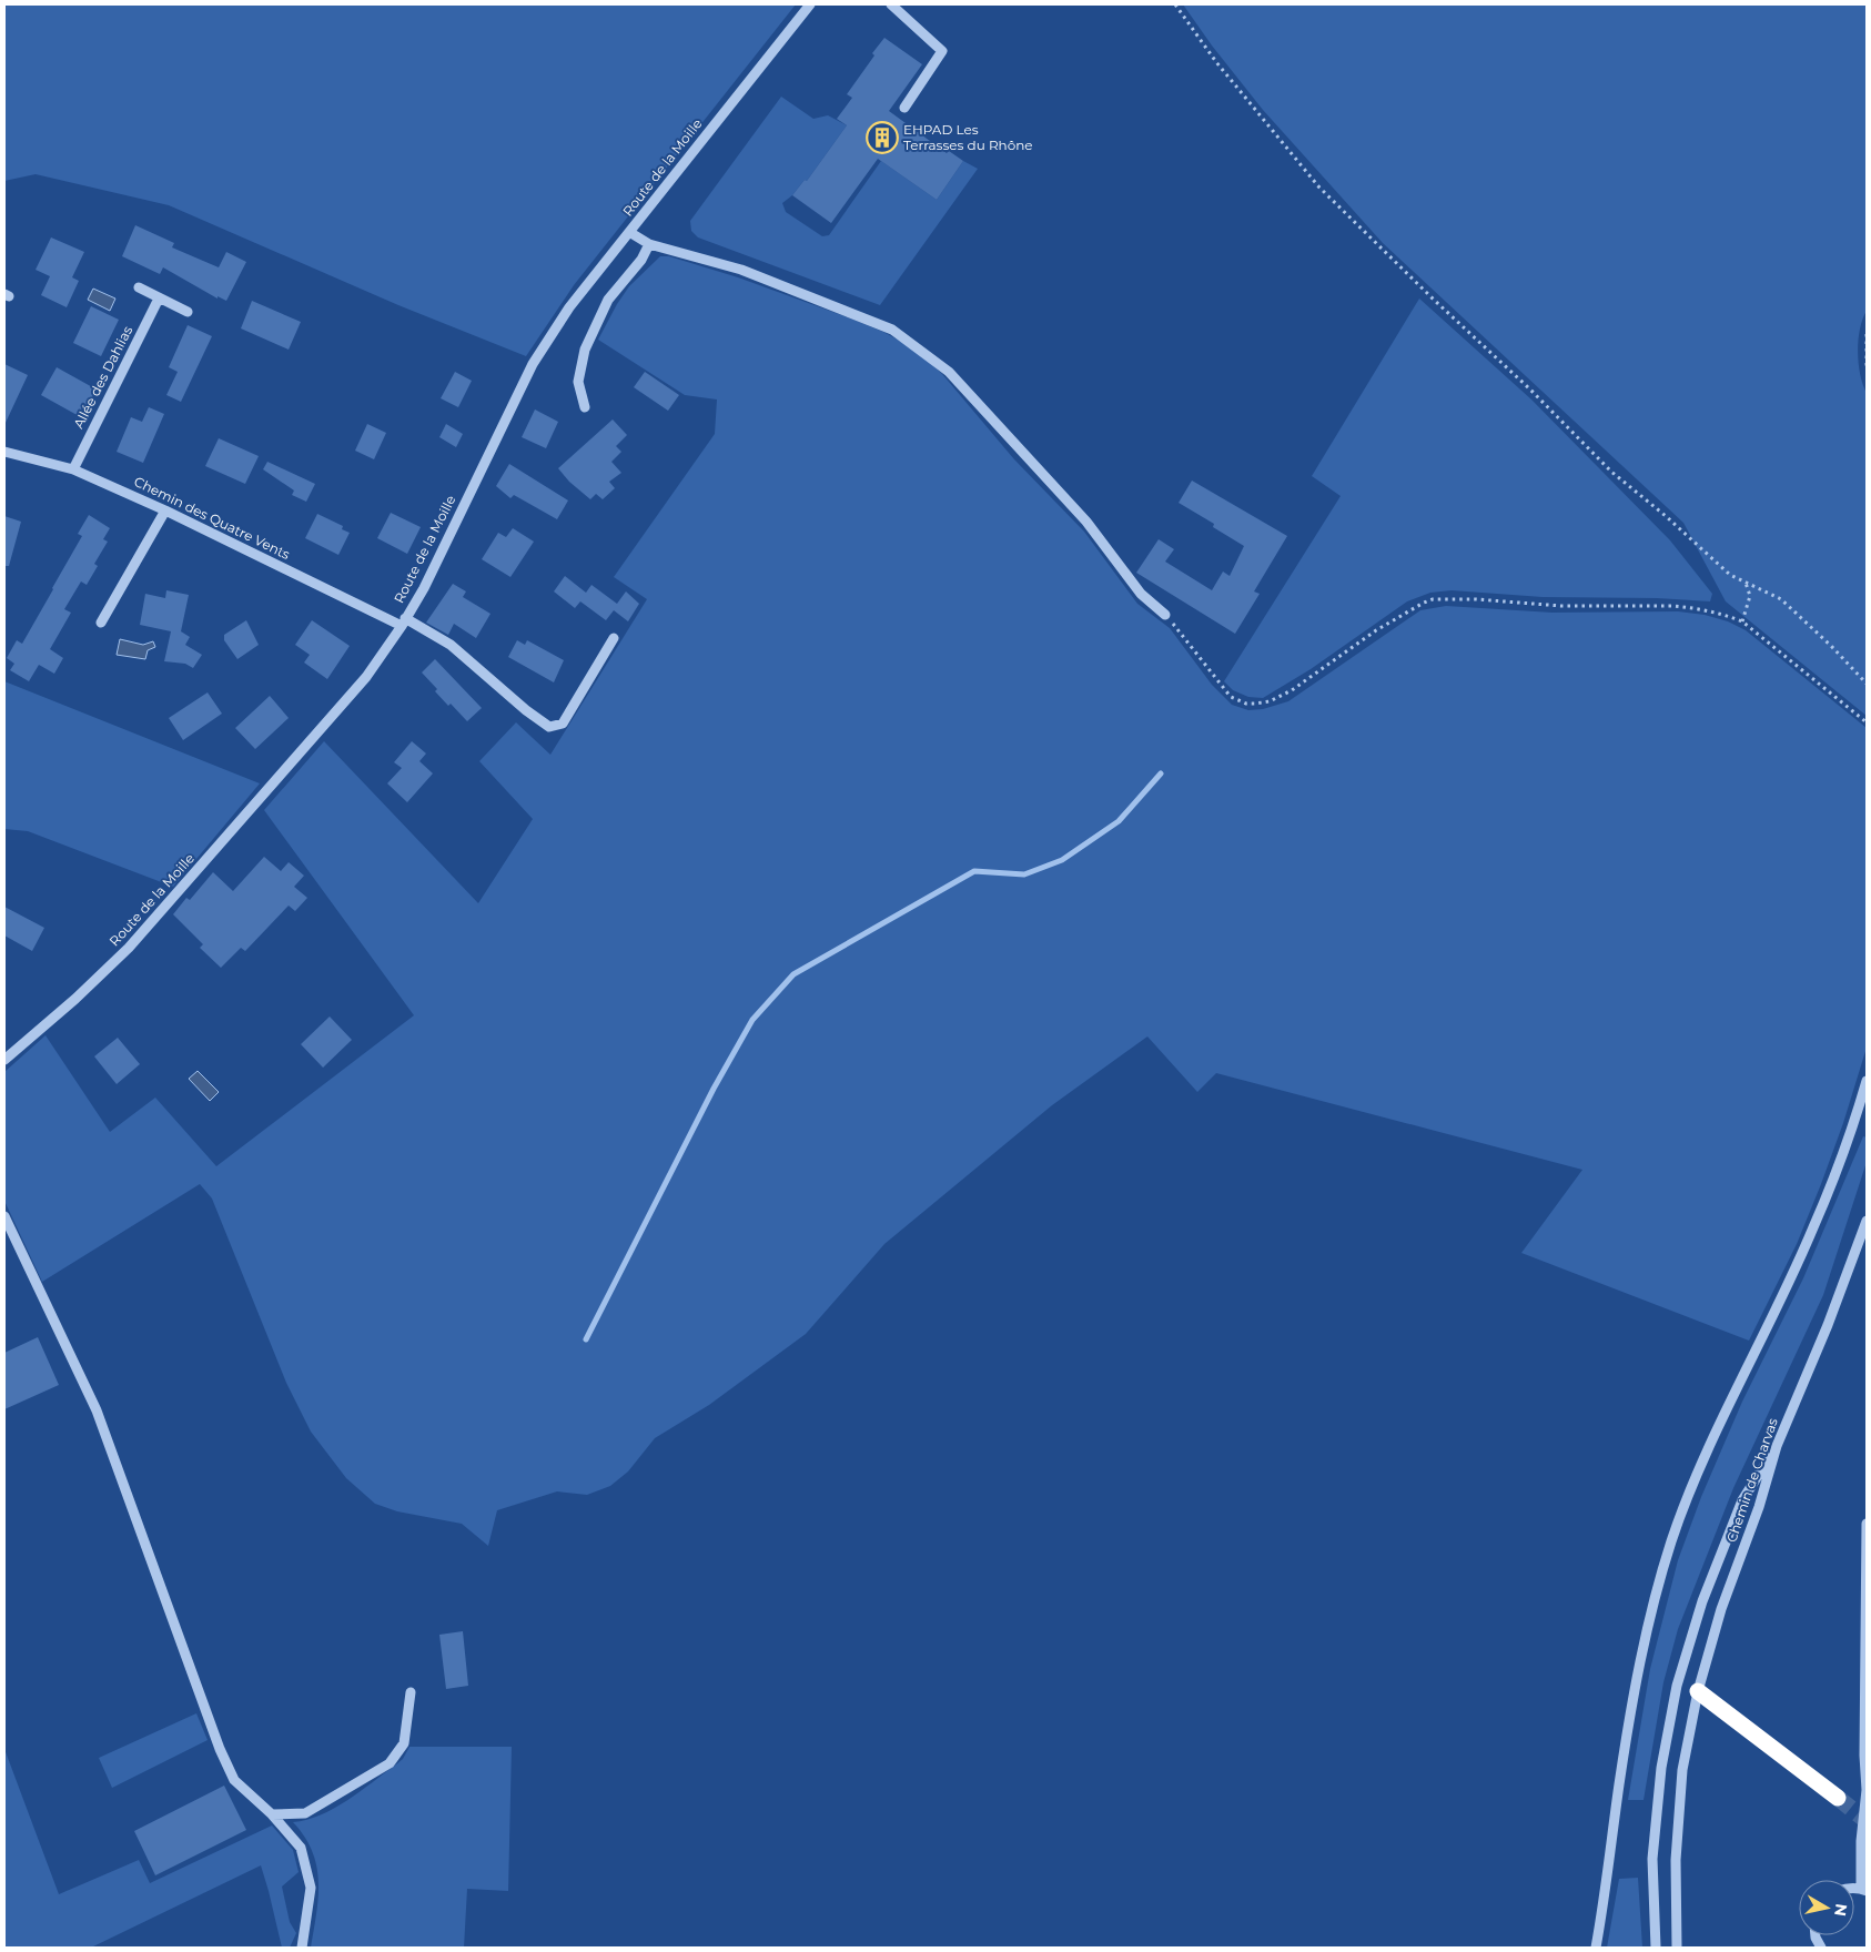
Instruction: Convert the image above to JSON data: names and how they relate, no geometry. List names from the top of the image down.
{
  "streets": {
    "street": [
      "Route de la Moille",
      "Allée des Dahlias",
      "Chemin des Quatre Vents",
      "Chemin de Charvas"
    ]
  },
  "crossings": [
    ["Route de la Moille", "Chemin des Quatre Vents"],
    ["Allée des Dahlias", "Chemin des Quatre Vents"]
  ],
  "places": {
    "building": ["EHPAD Les Terrasses du Rhône"]
  },
  "north": "right"
}
